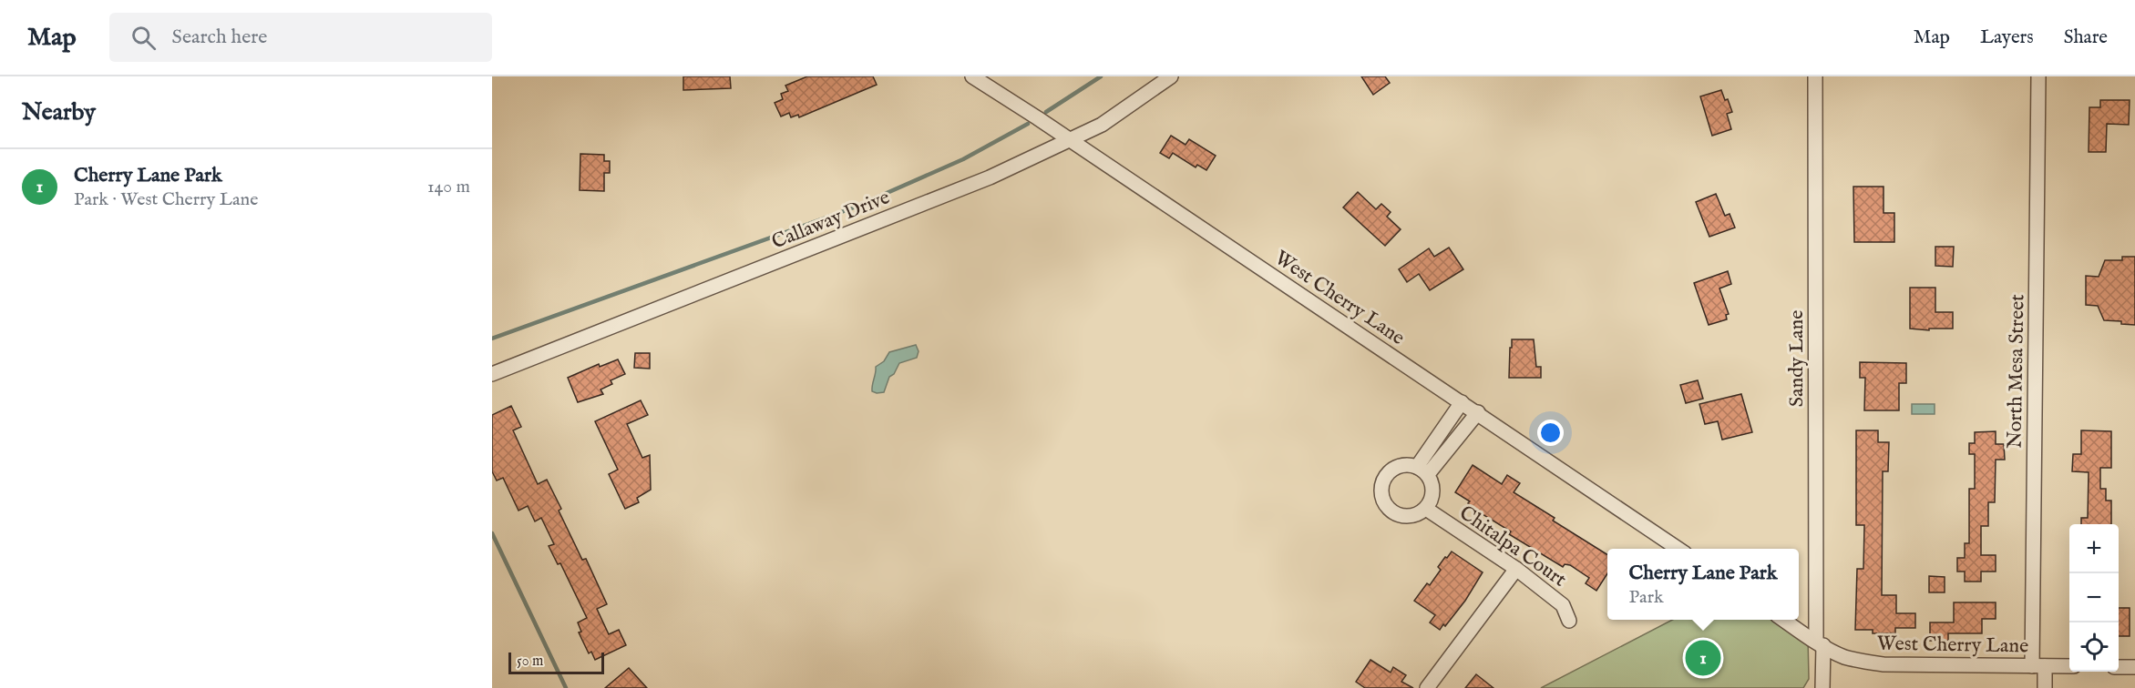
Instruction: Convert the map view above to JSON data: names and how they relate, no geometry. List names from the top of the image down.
{
  "streets": {
    "street": [
      "Callaway Drive",
      "West Cherry Lane",
      "Sandy Lane",
      "North Mesa Street",
      "Chitalpa Court"
    ]
  },
  "crossings": [
    ["Callaway Drive", "West Cherry Lane"],
    ["West Cherry Lane", "Sandy Lane"],
    ["West Cherry Lane", "North Mesa Street"]
  ],
  "scale_bar": "50 m",
  "page": {
    "header": "Map",
    "search": "Search here",
    "nav": ["Map", "Layers", "Share"],
    "heading": "Nearby",
    "list": [
      {
        "mark": "1",
        "name": "Cherry Lane Park",
        "note": "Park · West Cherry Lane",
        "value": "140 m"
      }
    ],
    "map_buttons": ["+", "−"],
    "popup": ["Cherry Lane Park", "Park"],
    "pins": "1",
    "scale": "50 m"
  }
}
